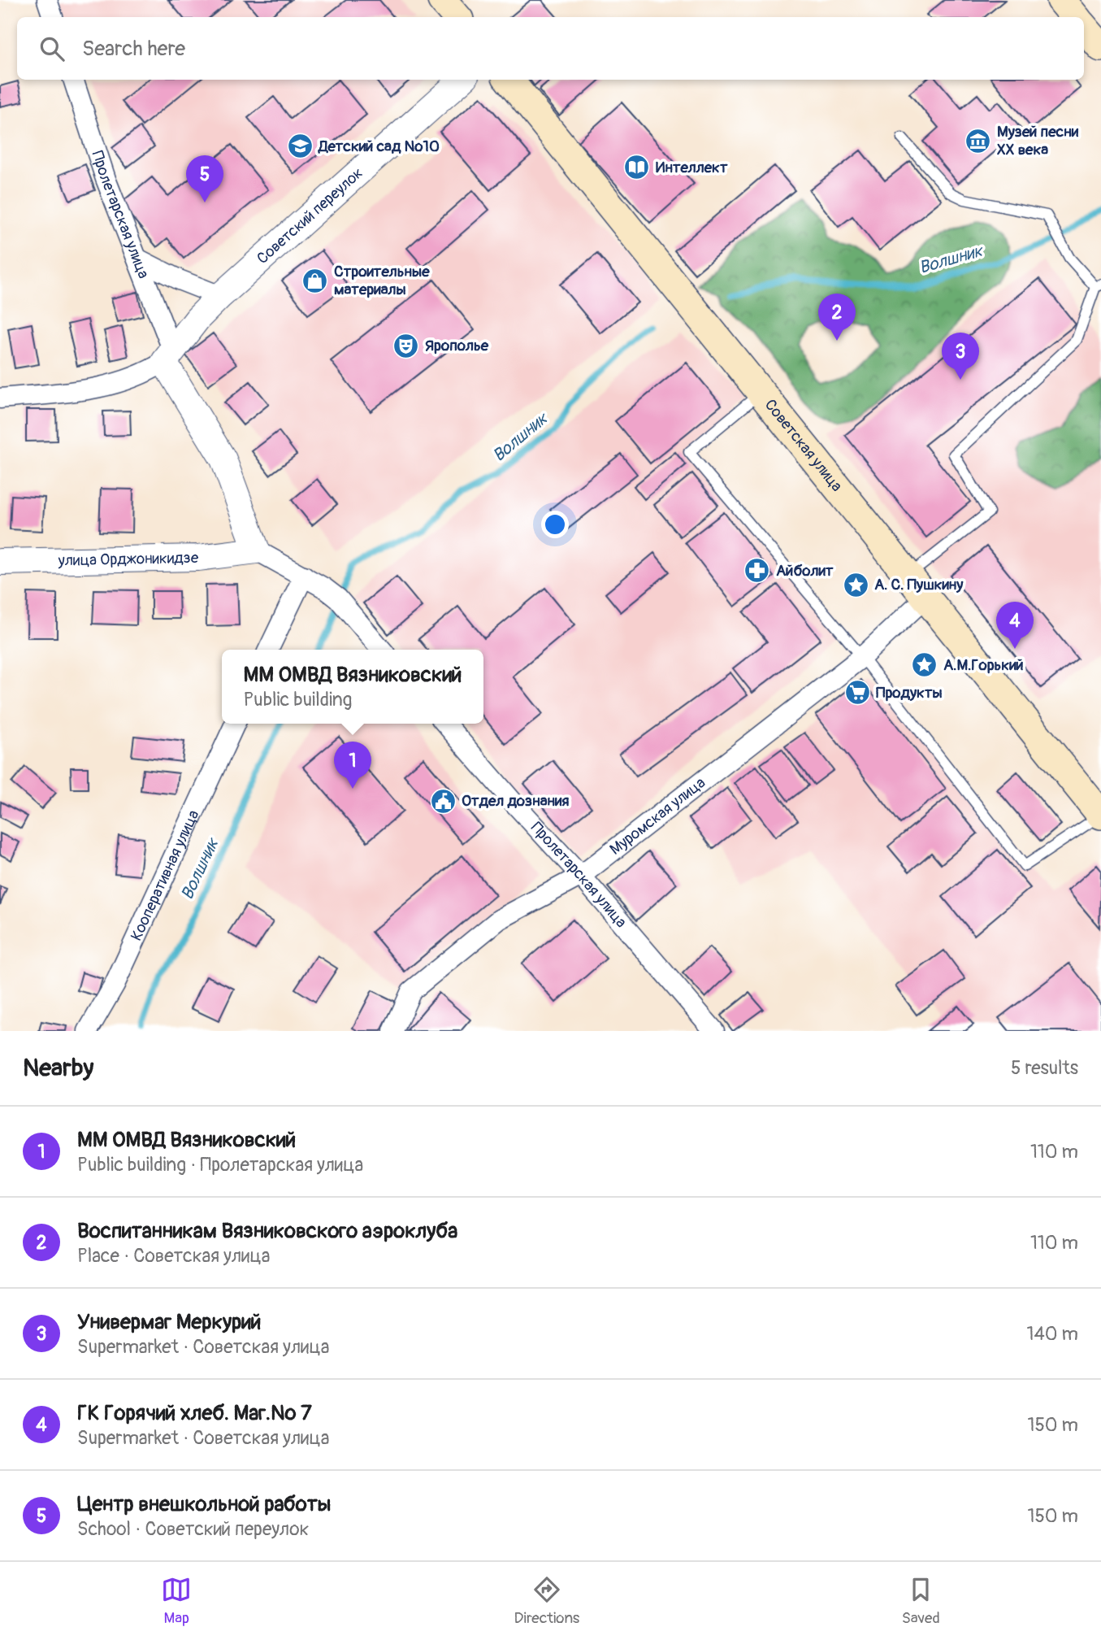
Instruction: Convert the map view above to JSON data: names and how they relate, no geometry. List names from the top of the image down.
{
  "streets": {
    "main road": ["Советская улица"],
    "street": [
      "Пролетарская улица",
      "Советский переулок",
      "улица Орджоникидзе",
      "Муромская улица",
      "Кооперативная улица"
    ]
  },
  "crossings": [
    ["Пролетарская улица", "Советский переулок"],
    ["Пролетарская улица", "улица Орджоникидзе"],
    ["Пролетарская улица", "Муромская улица"],
    ["Советская улица", "Муромская улица"]
  ],
  "water": ["Волшник"],
  "places": {
    "museum": ["Музей песни XX века"],
    "school or university": ["Детский сад №10"],
    "library": ["Интеллект"],
    "shop": ["Строительные материалы"],
    "theatre": ["Ярополье"],
    "pharmacy": ["Айболит"],
    "place": ["А. С. Пушкину", "А.М.Горький"],
    "supermarket": ["Продукты"],
    "public building": ["Отдел дознания"]
  },
  "page": {
    "search": "Search here",
    "pins": [
      "5",
      "2",
      "3",
      "4",
      "1"
    ],
    "popup": ["ММ ОМВД Вязниковский", "Public building"],
    "heading": ["Nearby", "5 results"],
    "list": [
      {
        "mark": "1",
        "name": "ММ ОМВД Вязниковский",
        "note": "Public building · Пролетарская улица",
        "value": "110 m"
      },
      {
        "mark": "2",
        "name": "Воспитанникам Вязниковского аэроклуба",
        "note": "Place · Советская улица",
        "value": "110 m"
      },
      {
        "mark": "3",
        "name": "Универмаг Меркурий",
        "note": "Supermarket · Советская улица",
        "value": "140 m"
      },
      {
        "mark": "4",
        "name": "ГК Горячий хлеб. Маг.№ 7",
        "note": "Supermarket · Советская улица",
        "value": "150 m"
      },
      {
        "mark": "5",
        "name": "Центр внешкольной работы",
        "note": "School · Советский переулок",
        "value": "150 m"
      }
    ],
    "nav": ["Map", "Directions", "Saved"]
  }
}
